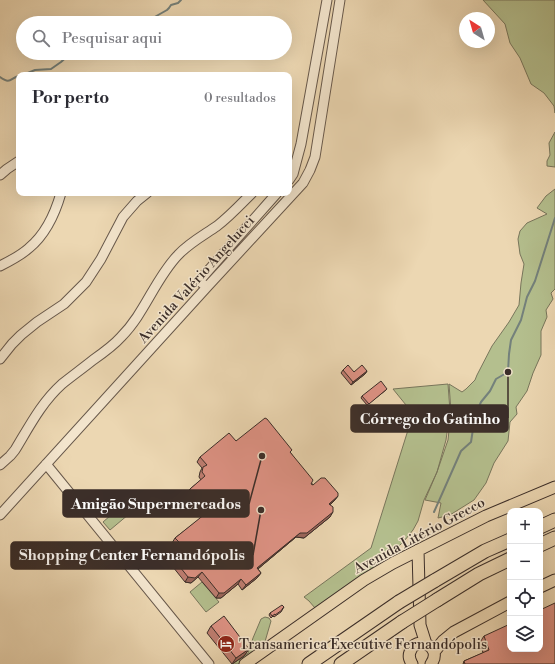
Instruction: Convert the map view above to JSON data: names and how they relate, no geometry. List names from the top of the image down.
{
  "streets": {
    "main road": ["Avenida Litério Grecco"],
    "street": ["Avenida Valério Angelucci"]
  },
  "places": {
    "other": ["Córrego do Gatinho", "Amigão Supermercados", "Shopping Center Fernandópolis"],
    "hotel": ["Transamerica Executive Fernandópolis"]
  },
  "north": "top left",
  "page": {
    "search": "Pesquisar aqui",
    "heading": ["Por perto", "0 resultados"],
    "map_buttons": ["+", "−"]
  }
}
